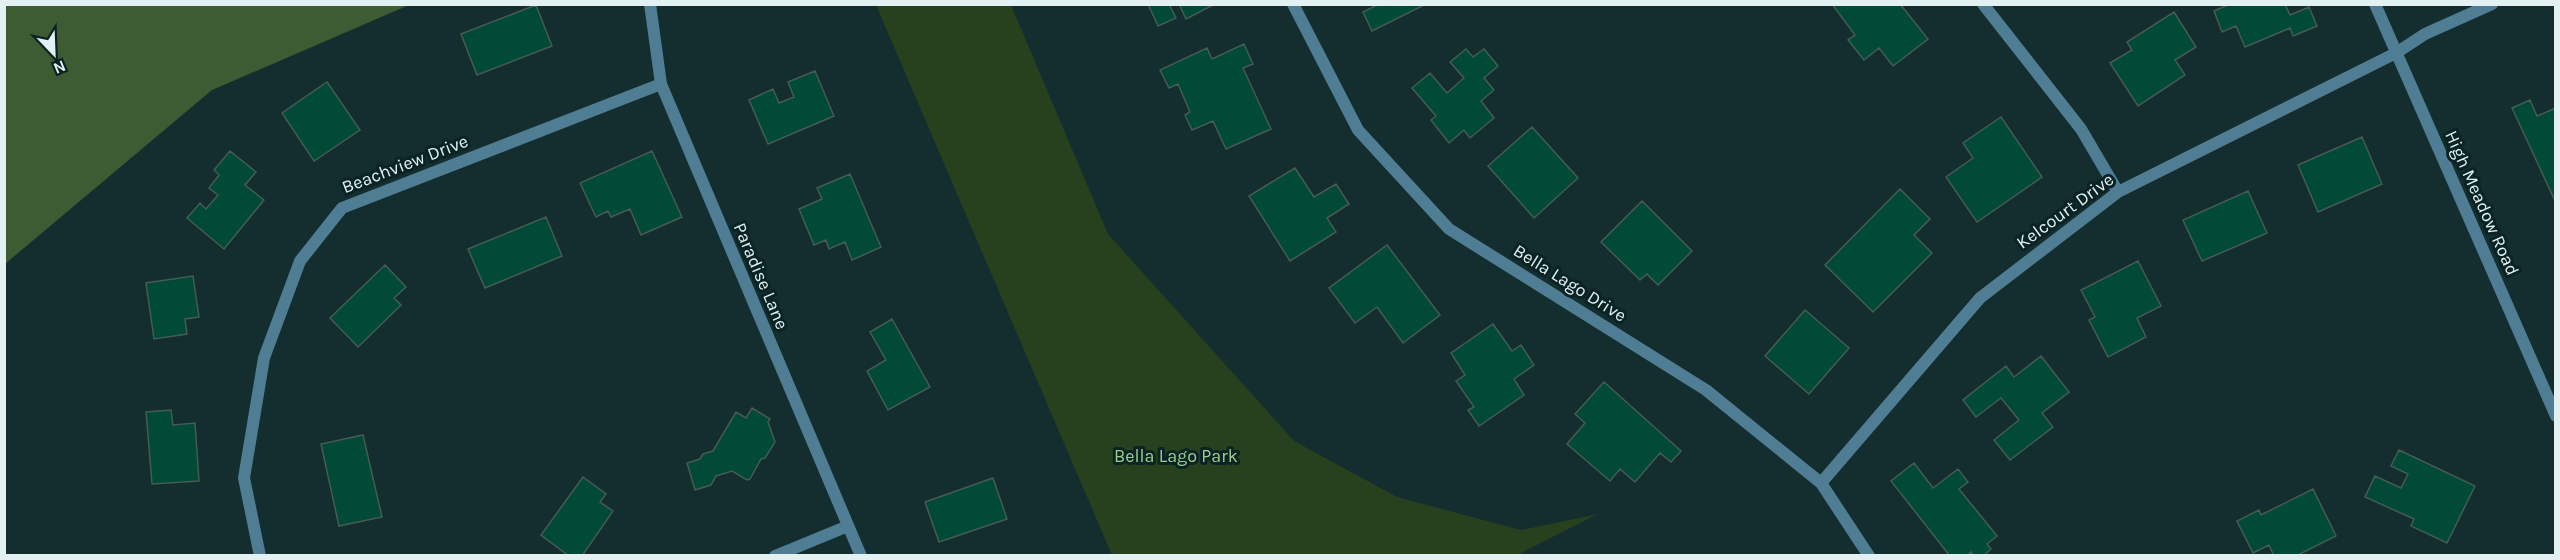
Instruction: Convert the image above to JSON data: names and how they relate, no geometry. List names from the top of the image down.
{
  "streets": {
    "street": [
      "Beachview Drive",
      "High Meadow Road",
      "Kelcourt Drive",
      "Paradise Lane",
      "Bella Lago Drive"
    ]
  },
  "crossings": [
    ["Beachview Drive", "Paradise Lane"],
    ["High Meadow Road", "Kelcourt Drive"],
    ["Kelcourt Drive", "Bella Lago Drive"]
  ],
  "parks": ["Bella Lago Park"],
  "north": "bottom right"
}
